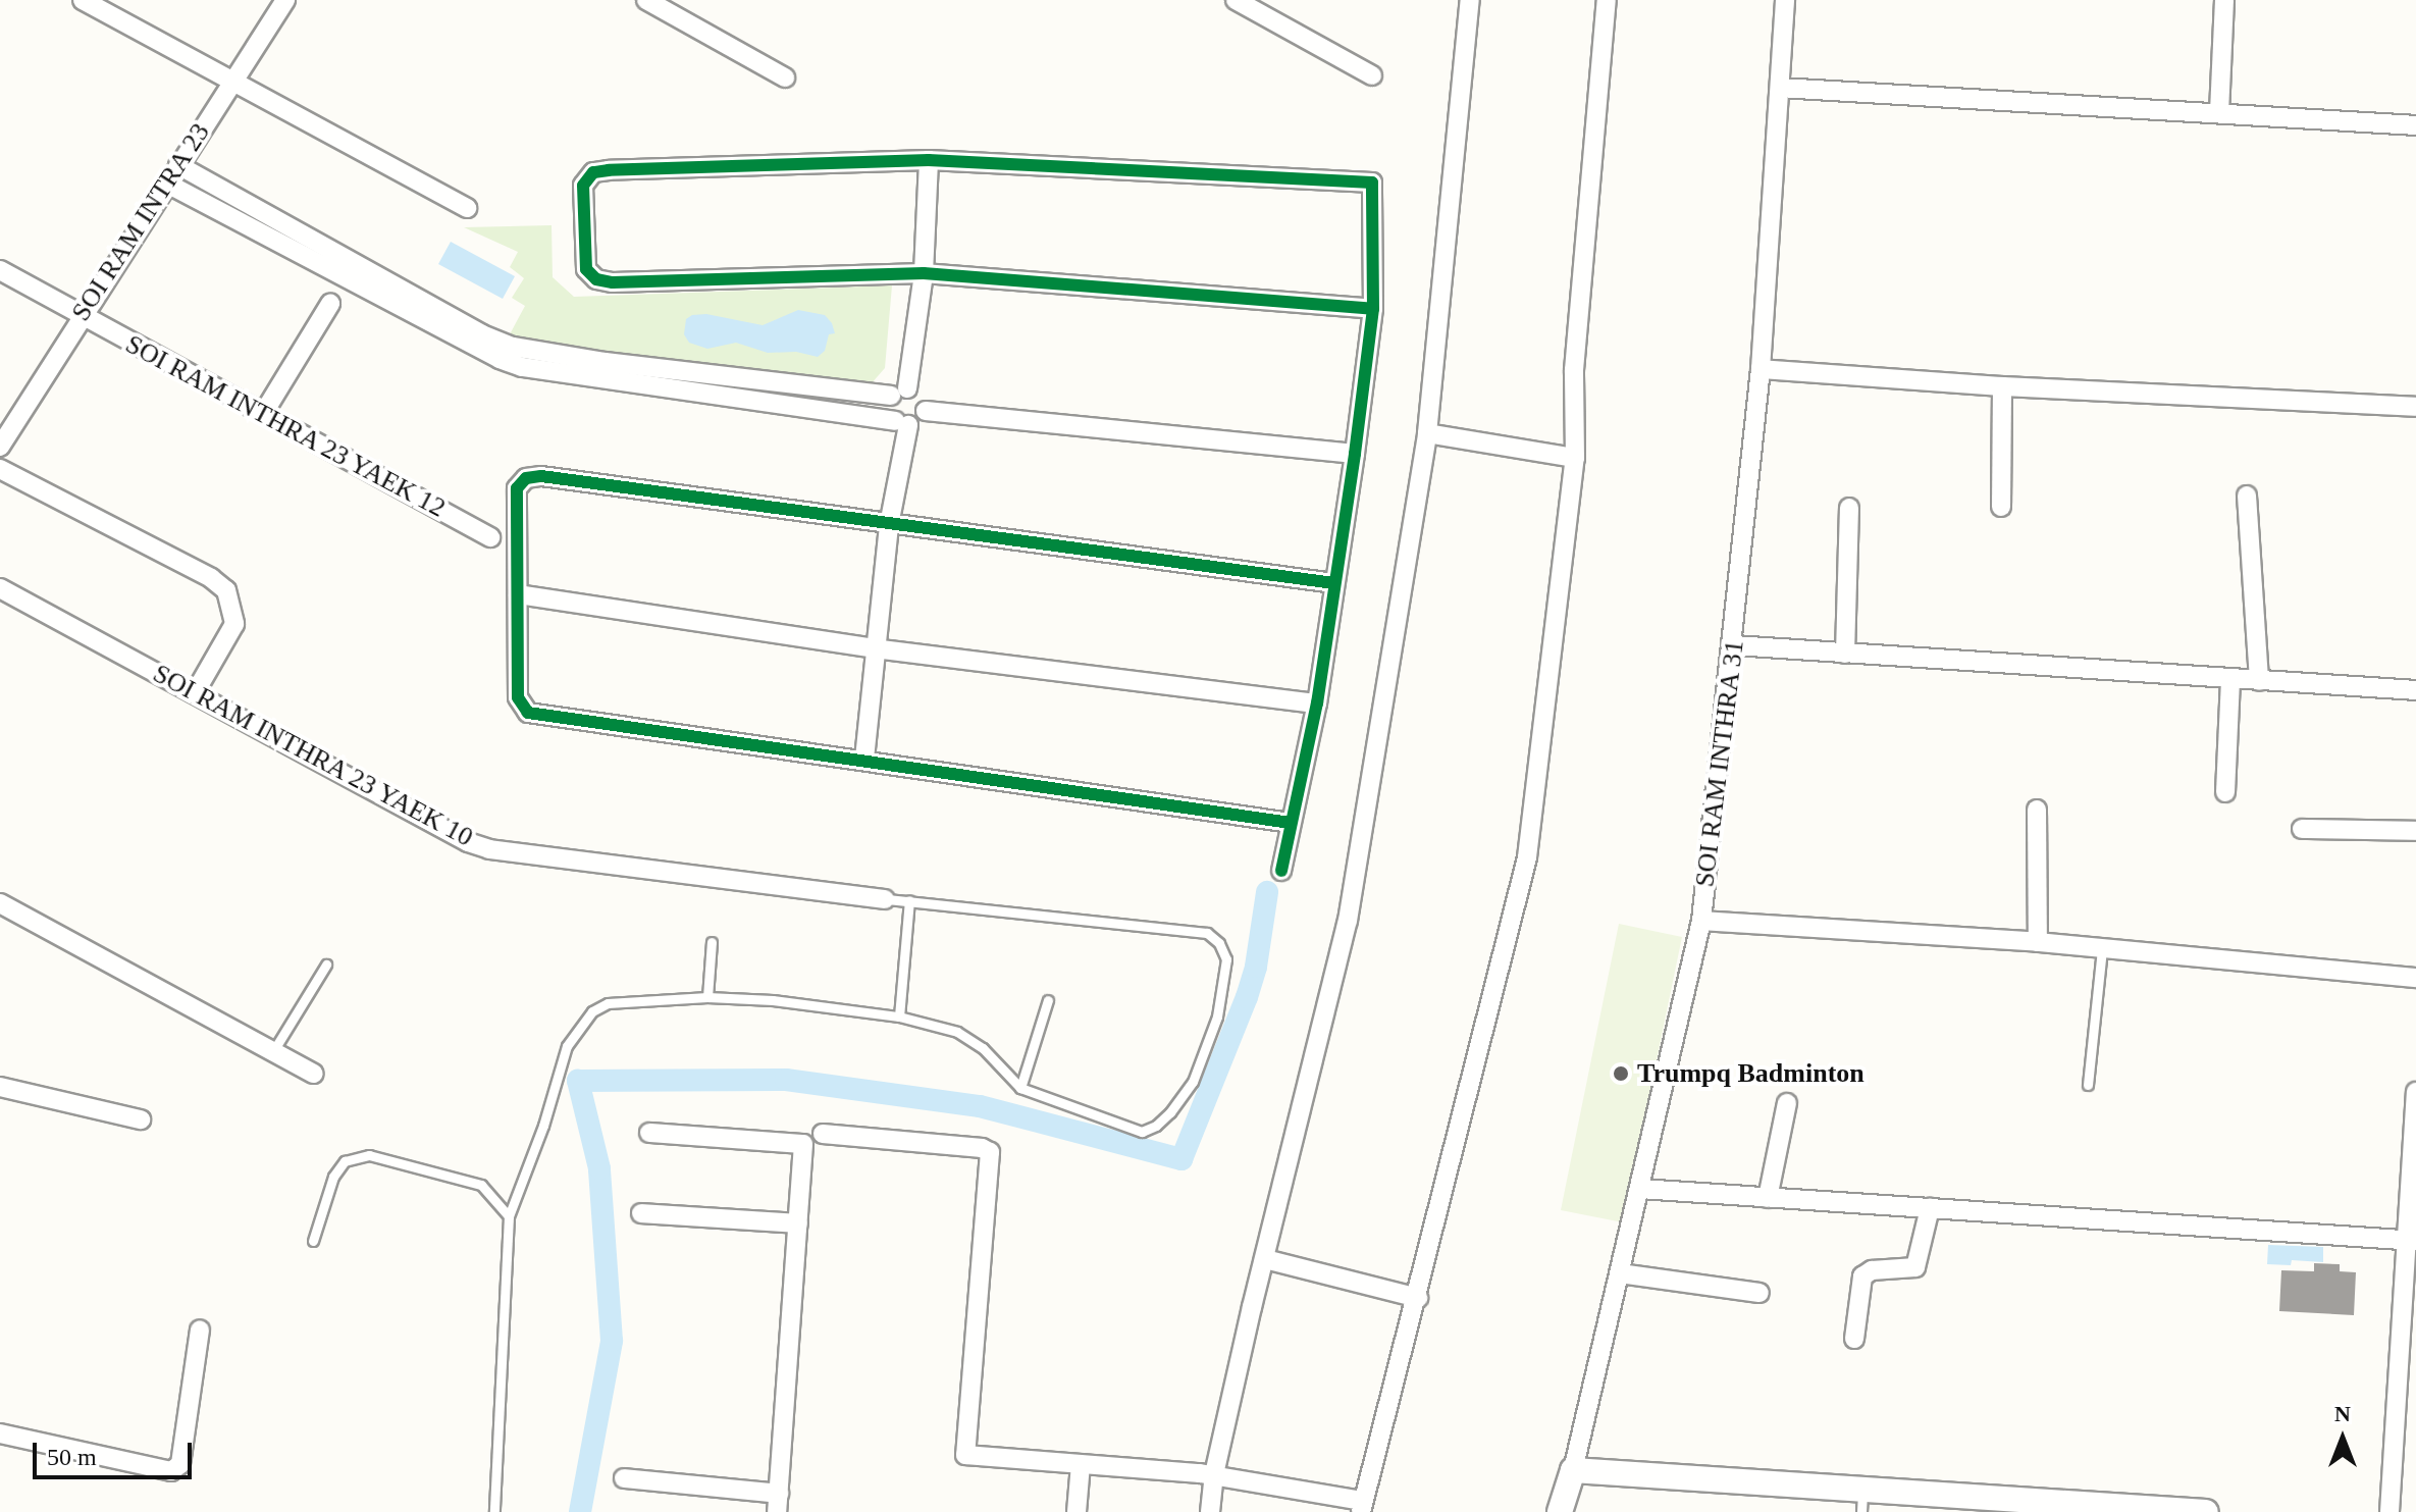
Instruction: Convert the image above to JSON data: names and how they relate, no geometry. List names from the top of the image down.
{
  "streets": {
    "street": [
      "SOI RAM INTRA 23",
      "SOI RAM INTHRA 23 YAEK 12",
      "SOI RAM INTHRA 23 YAEK 10",
      "SOI RAM INTHRA 31"
    ]
  },
  "crossings": [
    ["SOI RAM INTRA 23", "SOI RAM INTHRA 23 YAEK 12"]
  ],
  "places": ["Trumpq Badminton"],
  "scale_bar": "50 m",
  "north": "top"
}
